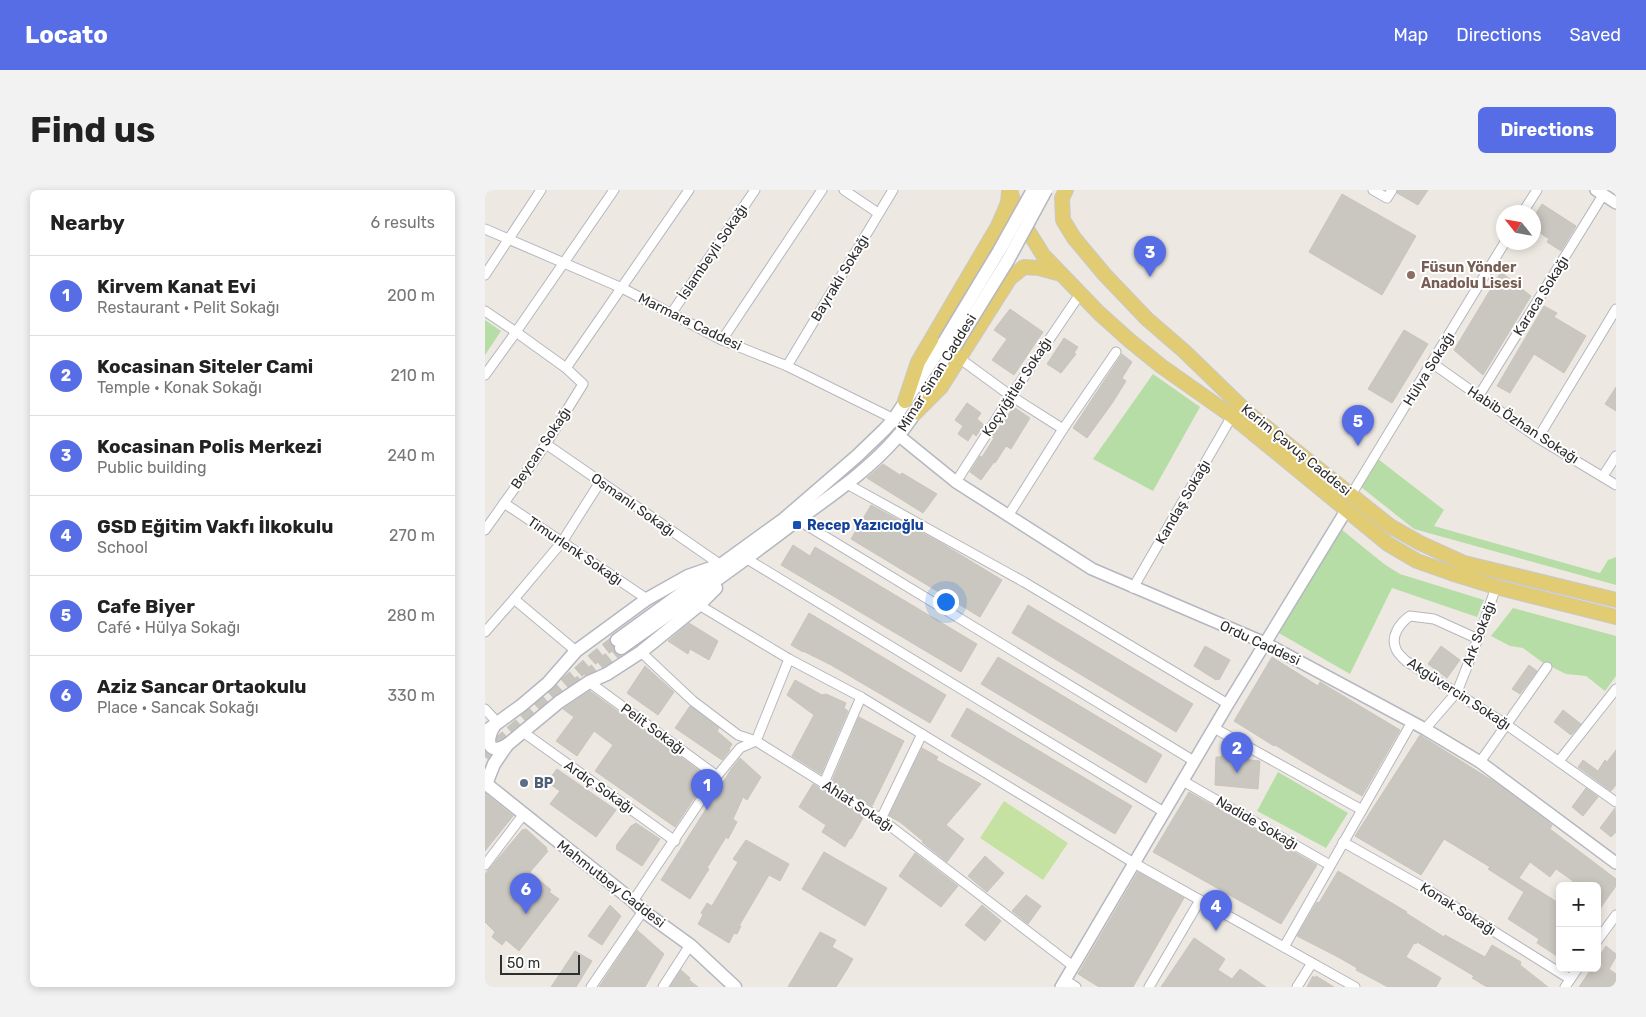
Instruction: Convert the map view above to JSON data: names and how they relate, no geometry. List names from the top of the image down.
{
  "streets": {
    "main road": ["Mimar Sinan Caddesi", "Kerim Çavuş Caddesi", "Mahmutbey Caddesi"],
    "street": [
      "İslambeyli Sokağı",
      "Bayraklı Sokağı",
      "Karaca Sokağı",
      "Marmara Caddesi",
      "Hülya Sokağı",
      "Koçyiğitler Sokağı",
      "Habib Özhan Sokağı",
      "Beycan Sokağı",
      "Kandaş Sokağı",
      "Osmanlı Sokağı",
      "Timurlenk Sokağı",
      "Ark Sokağı",
      "Ordu Caddesi",
      "Akgüvercin Sokağı",
      "Pelit Sokağı",
      "Ardıç Sokağı",
      "Ahlat Sokağı",
      "Nadide Sokağı",
      "Konak Sokağı"
    ]
  },
  "crossings": [
    ["İslambeyli Sokağı", "Marmara Caddesi"],
    ["Bayraklı Sokağı", "Marmara Caddesi"],
    ["Karaca Sokağı", "Habib Özhan Sokağı"],
    ["Marmara Caddesi", "Mimar Sinan Caddesi"],
    ["Hülya Sokağı", "Habib Özhan Sokağı"],
    ["Hülya Sokağı", "Kerim Çavuş Caddesi"],
    ["Mimar Sinan Caddesi", "Osmanlı Sokağı"],
    ["Mimar Sinan Caddesi", "Ordu Caddesi"],
    ["Koçyiğitler Sokağı", "Kerim Çavuş Caddesi"],
    ["Koçyiğitler Sokağı", "Ordu Caddesi"],
    ["Beycan Sokağı", "Osmanlı Sokağı"],
    ["Beycan Sokağı", "Timurlenk Sokağı"],
    ["Kerim Çavuş Caddesi", "Kandaş Sokağı"],
    ["Kerim Çavuş Caddesi", "Ark Sokağı"],
    ["Kandaş Sokağı", "Ordu Caddesi"],
    ["Ark Sokağı", "Ordu Caddesi"],
    ["Ark Sokağı", "Akgüvercin Sokağı"]
  ],
  "places": {
    "other": ["Füsun Yönder Anadolu Lisesi", "BP"],
    "transit": ["Recep Yazıcıoğlu"]
  },
  "scale_bar": "50 m",
  "north": "top left",
  "page": {
    "header": "Locato",
    "nav": ["Map", "Directions", "Saved"],
    "buttons": "Directions",
    "title": "Find us",
    "heading": ["Nearby", "6 results"],
    "pins": [
      "3",
      "5",
      "2",
      "1",
      "6",
      "4"
    ],
    "list": [
      {
        "mark": "1",
        "name": "Kirvem Kanat Evi",
        "note": "Restaurant · Pelit Sokağı",
        "value": "200 m"
      },
      {
        "mark": "2",
        "name": "Kocasinan Siteler Cami",
        "note": "Temple · Konak Sokağı",
        "value": "210 m"
      },
      {
        "mark": "3",
        "name": "Kocasinan Polis Merkezi",
        "note": "Public building",
        "value": "240 m"
      },
      {
        "mark": "4",
        "name": "GSD Eğitim Vakfı İlkokulu",
        "note": "School",
        "value": "270 m"
      },
      {
        "mark": "5",
        "name": "Cafe Biyer",
        "note": "Café · Hülya Sokağı",
        "value": "280 m"
      },
      {
        "mark": "6",
        "name": "Aziz Sancar Ortaokulu",
        "note": "Place · Sancak Sokağı",
        "value": "330 m"
      }
    ],
    "map_buttons": ["+", "−"],
    "scale": "50 m"
  }
}
